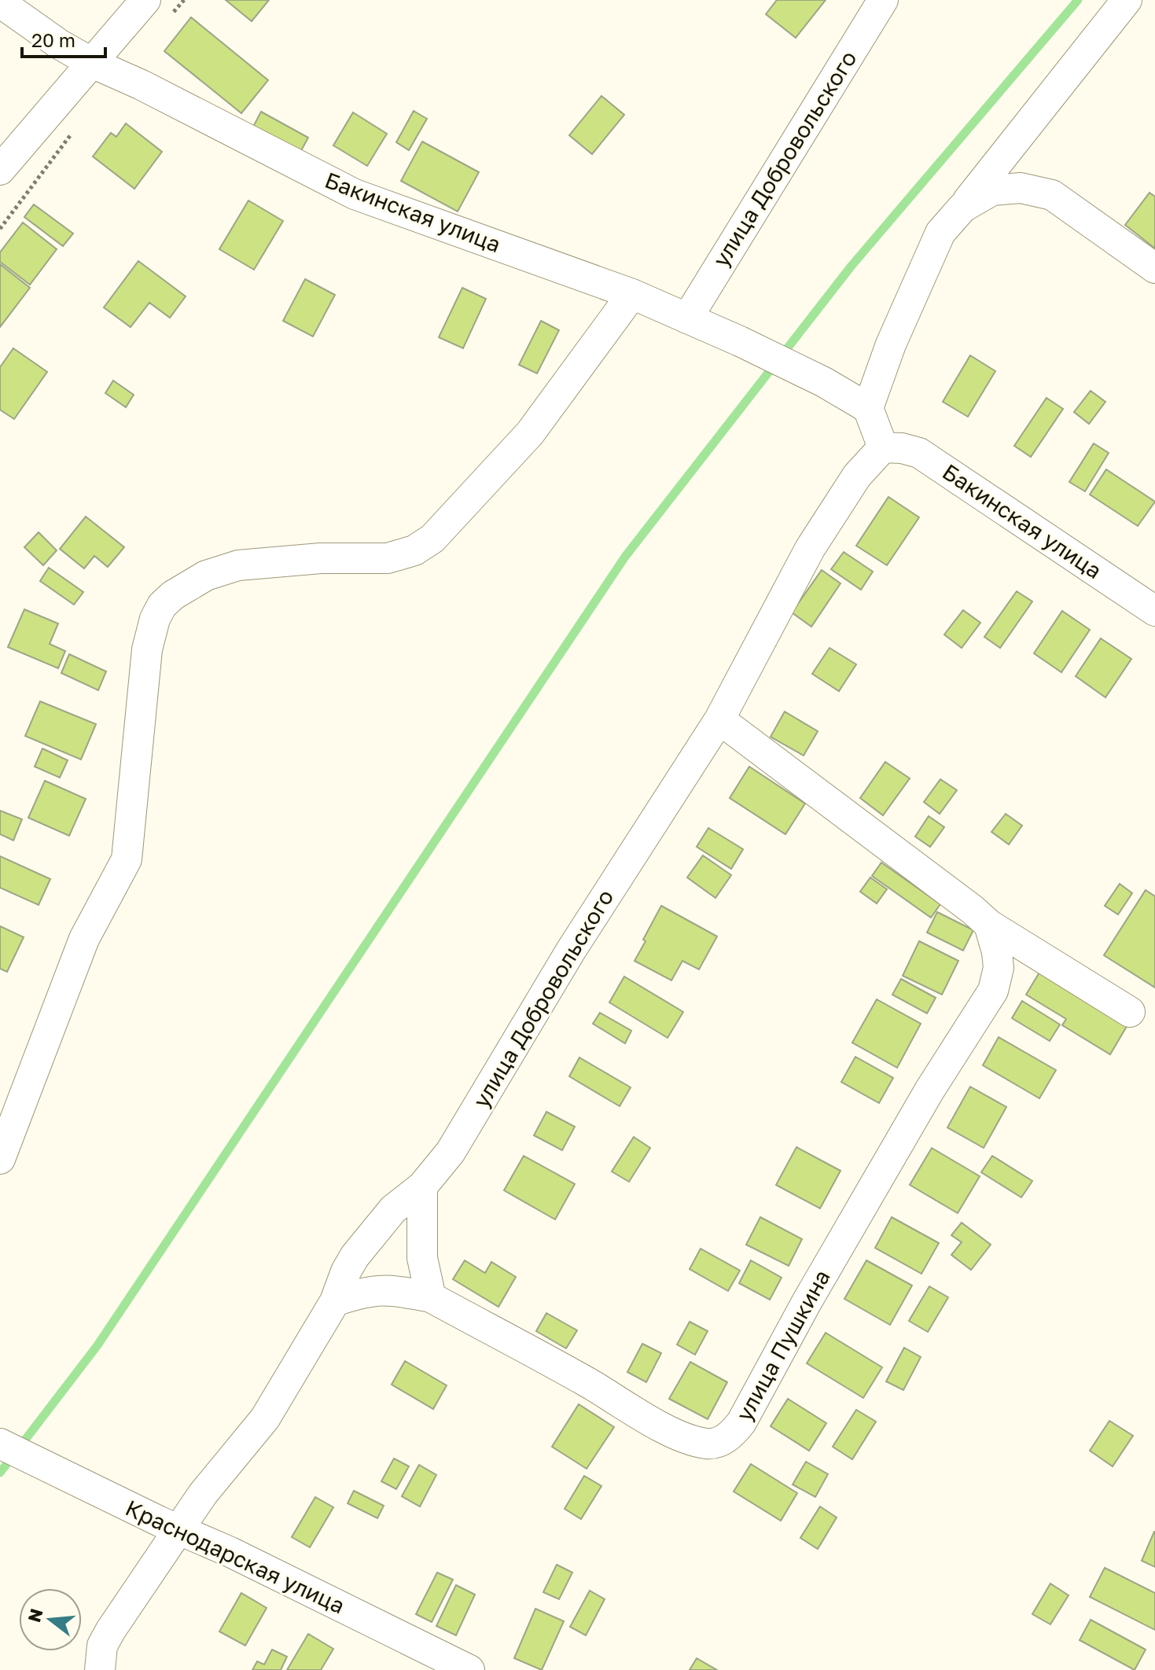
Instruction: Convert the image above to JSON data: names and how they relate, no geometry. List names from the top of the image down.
{
  "streets": {
    "street": [
      "улица Добровольского",
      "Бакинская улица",
      "улица Пушкина",
      "Краснодарская улица"
    ]
  },
  "crossings": [
    ["улица Добровольского", "Бакинская улица"],
    ["улица Добровольского", "улица Пушкина"],
    ["улица Добровольского", "Краснодарская улица"]
  ],
  "scale_bar": "20 m",
  "north": "left"
}
